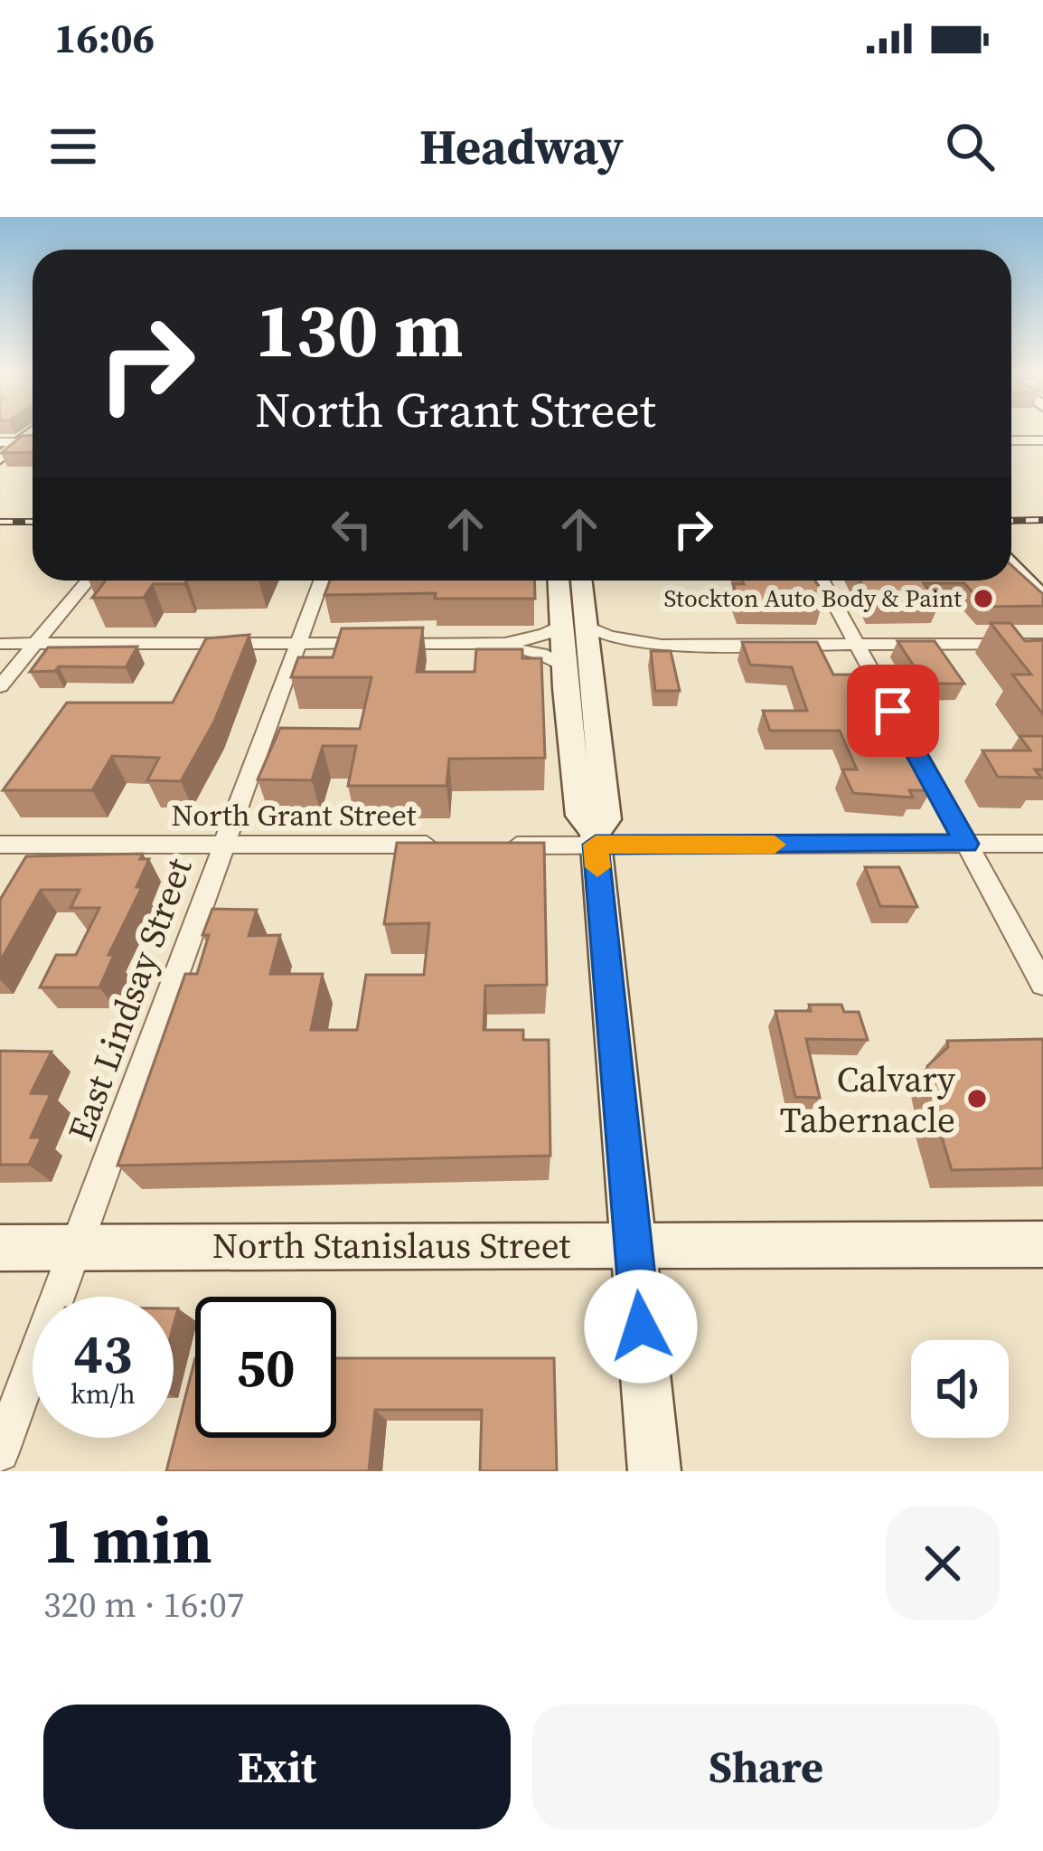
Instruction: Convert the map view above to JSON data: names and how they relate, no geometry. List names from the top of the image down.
{
  "streets": {
    "main road": ["North Stanislaus Street"],
    "street": ["North Grant Street", "East Lindsay Street"]
  },
  "crossings": [
    ["North Grant Street", "East Lindsay Street"],
    ["East Lindsay Street", "North Stanislaus Street"]
  ],
  "places": ["Stockton Auto Body & Paint", "Calvary Tabernacle"],
  "page": {
    "status": "16:06",
    "header": "Headway",
    "turn": ["130 m", "North Grant Street"],
    "speed": "43 km/h",
    "limit": "50",
    "heading": ["1 min", "320 m · 16:07"],
    "buttons": ["Exit", "Share"]
  }
}
